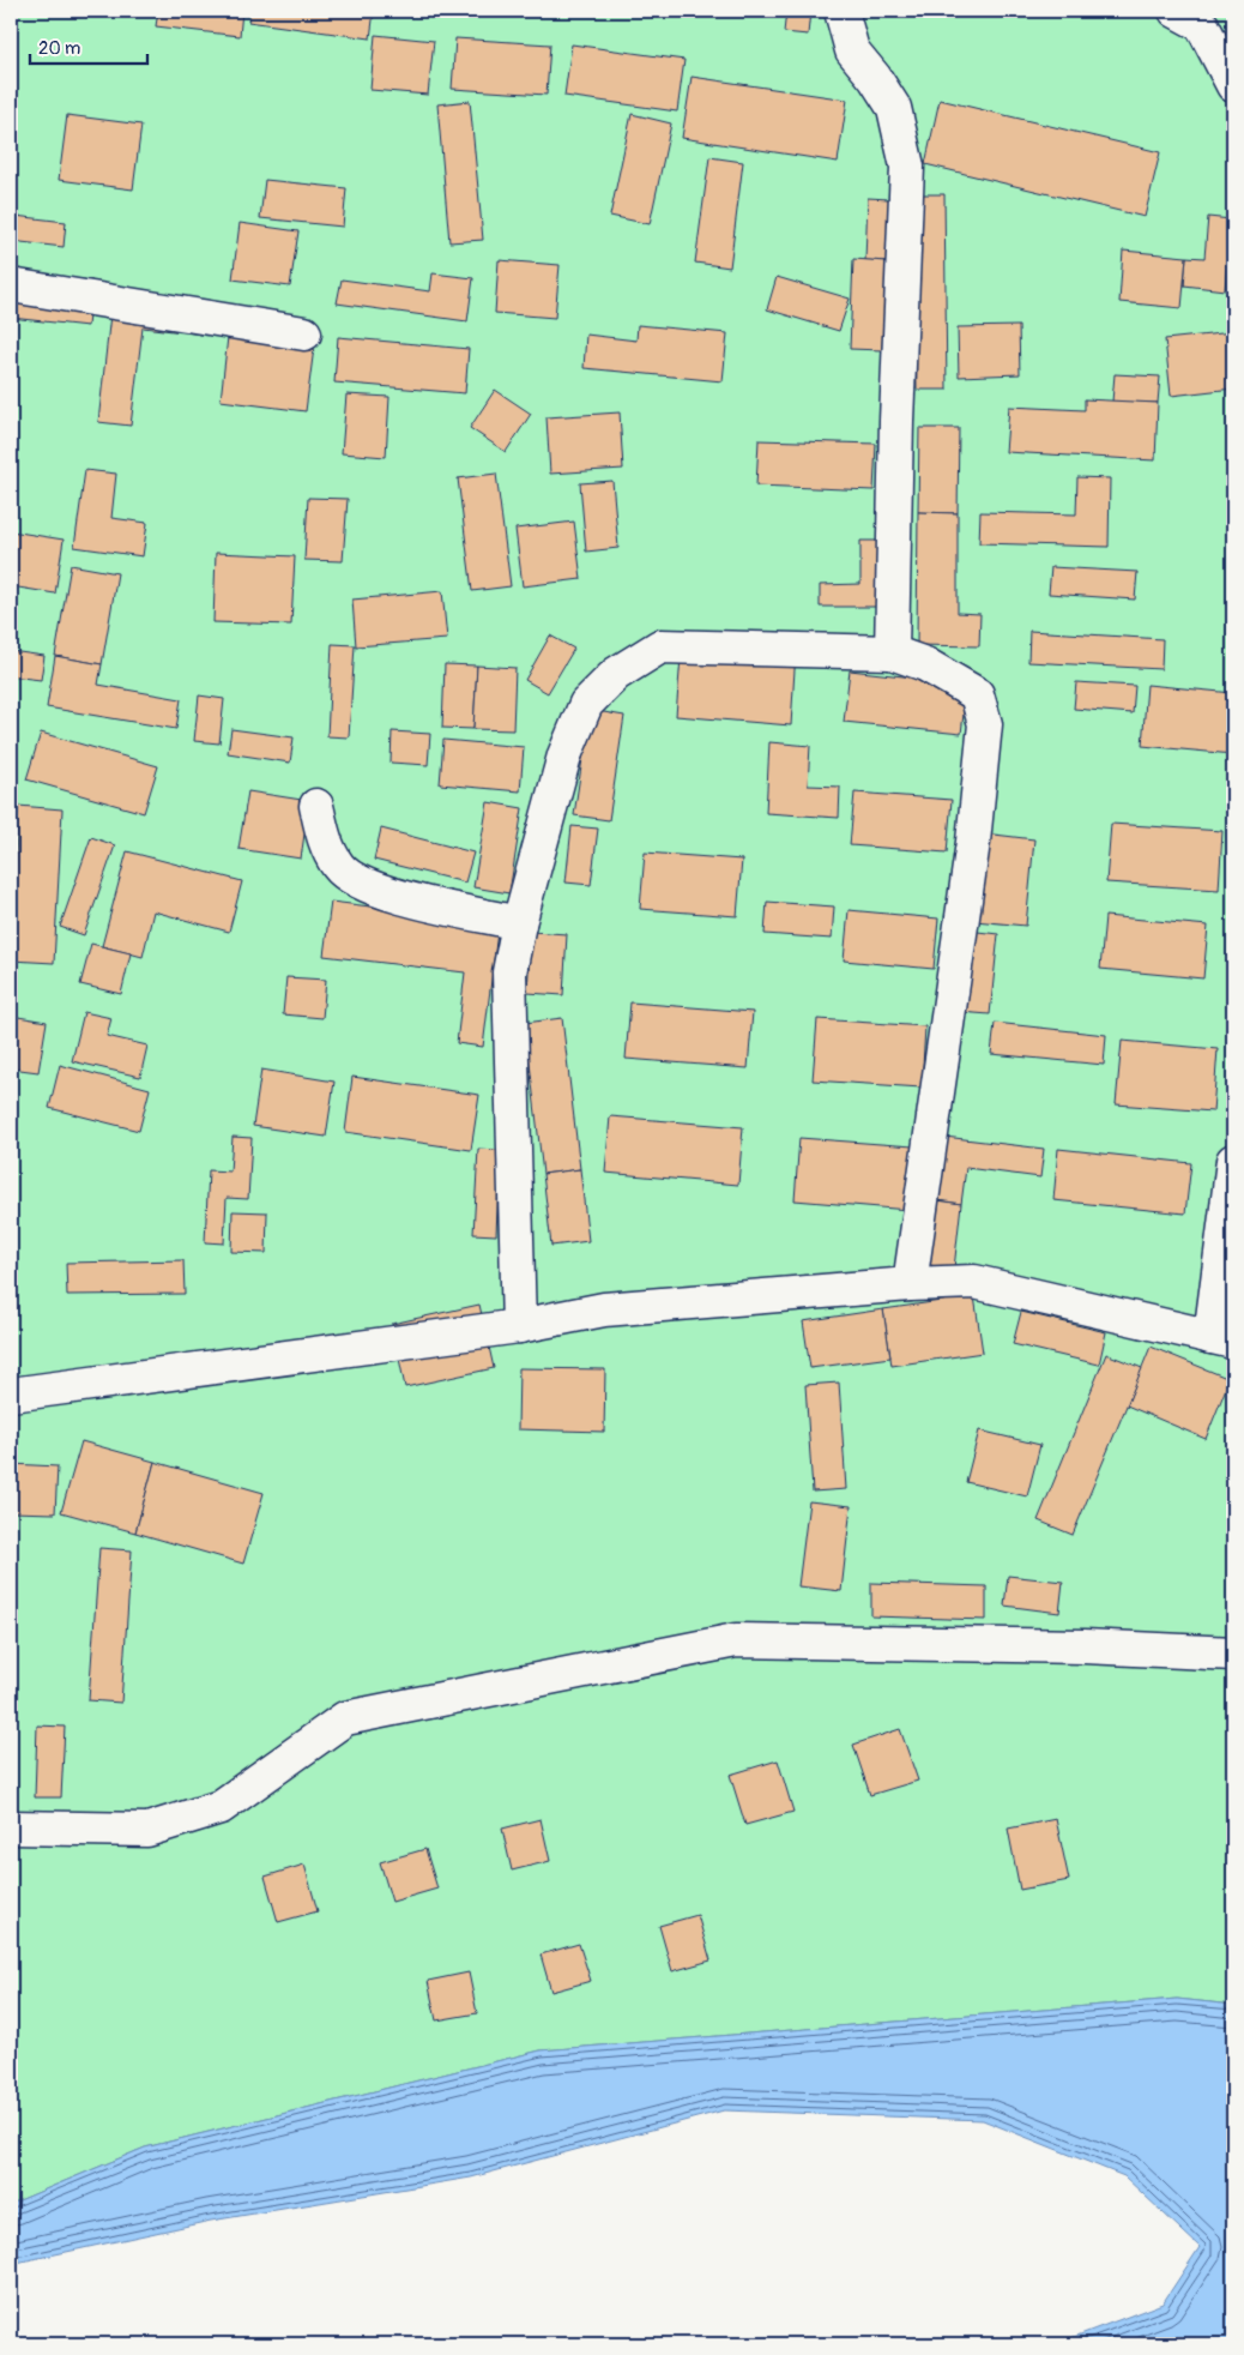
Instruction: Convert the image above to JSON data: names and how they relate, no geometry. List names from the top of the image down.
{
  "scale_bar": "20 m"
}
